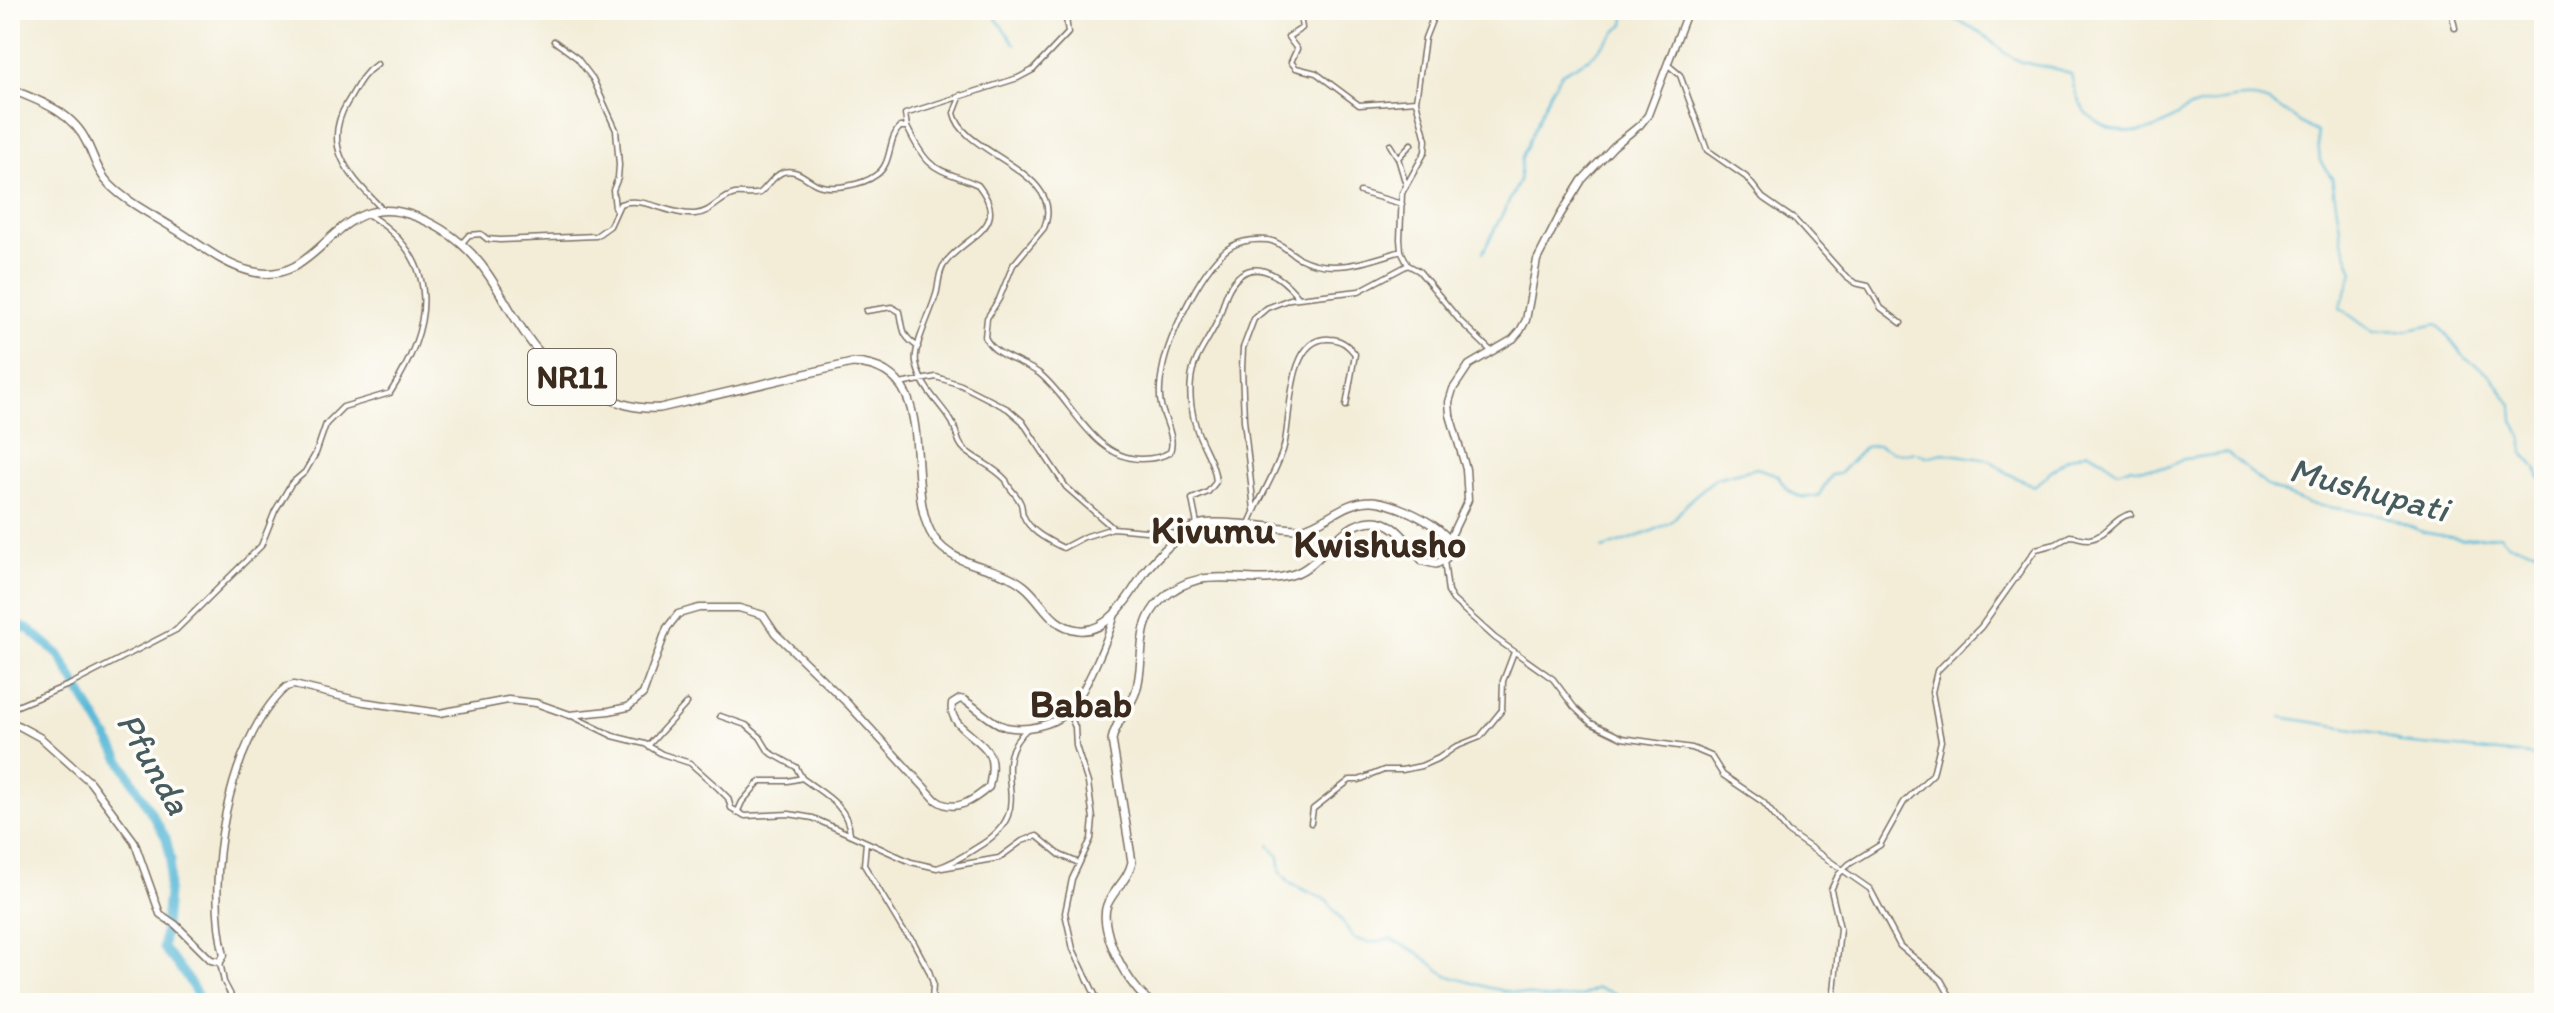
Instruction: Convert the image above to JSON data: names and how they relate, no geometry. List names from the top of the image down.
{
  "streets": {
    "highway": ["NR11"]
  },
  "districts": ["Kivumu", "Kwishusho", "Babab"],
  "water": ["Mushupati", "Pfunda"]
}
